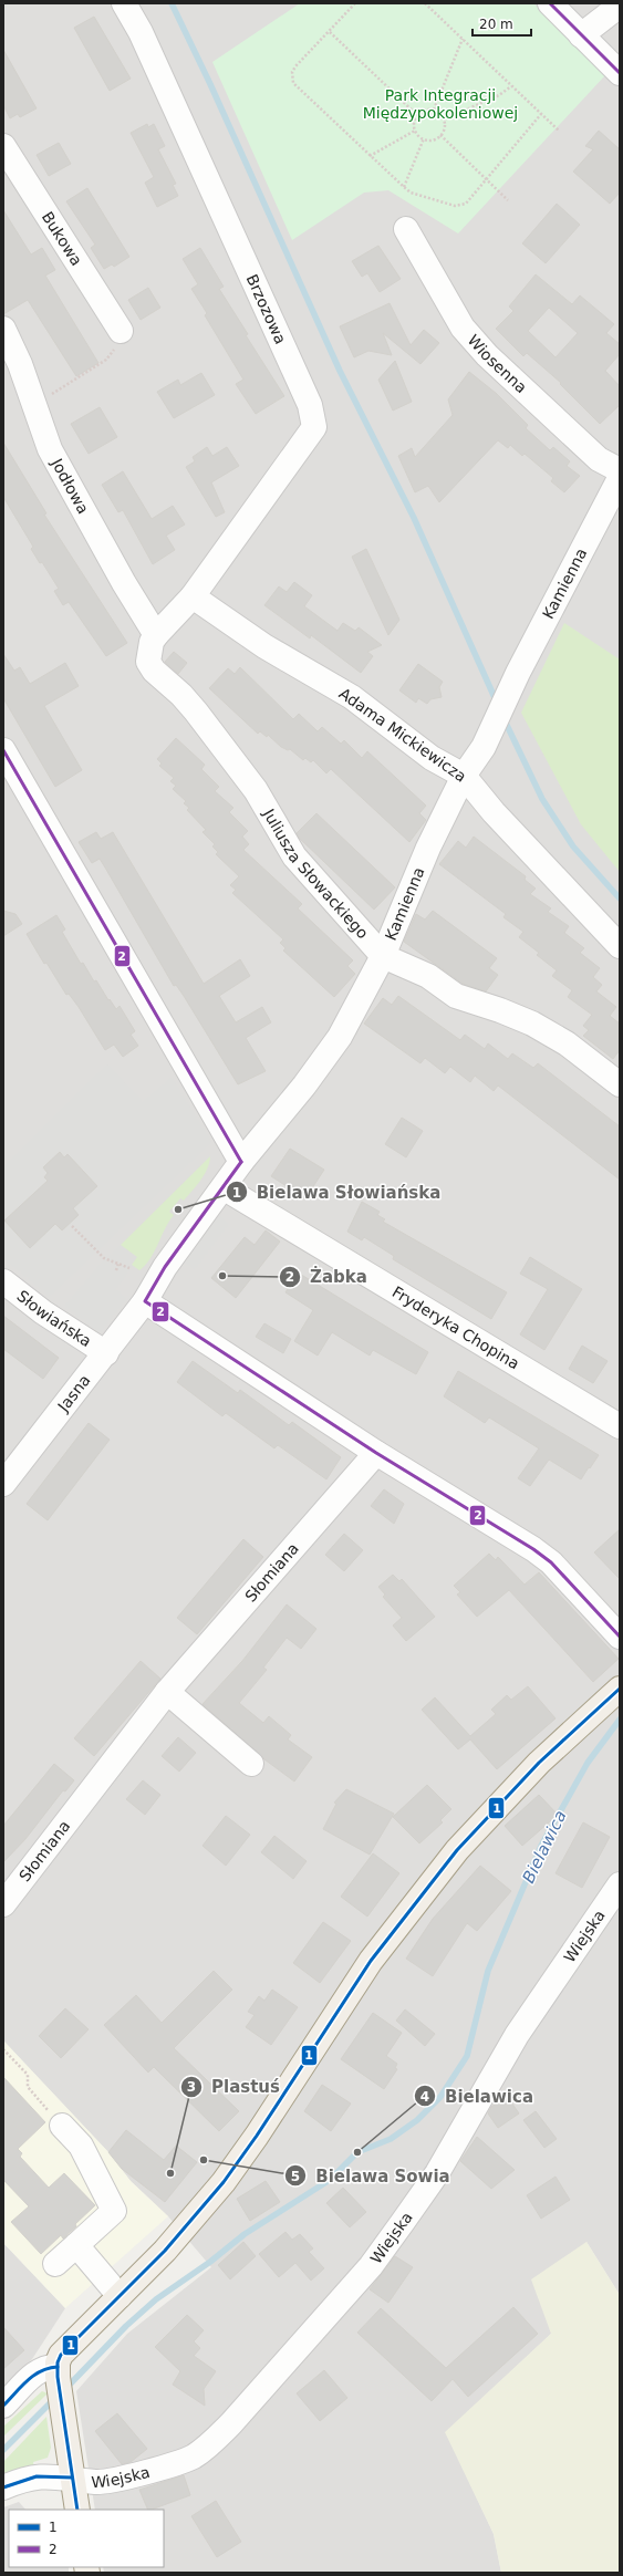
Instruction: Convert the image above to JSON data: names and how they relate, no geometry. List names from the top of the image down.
{
  "streets": {
    "street": [
      "Bukowa",
      "Brzozowa",
      "Wiosenna",
      "Jodłowa",
      "Kamienna",
      "Adama Mickiewicza",
      "Juliusza Słowackiego",
      "Słowiańska",
      "Fryderyka Chopina",
      "Jasna",
      "Słomiana",
      "Wiejska"
    ]
  },
  "crossings": [
    ["Brzozowa", "Adama Mickiewicza"],
    ["Jodłowa", "Juliusza Słowackiego"],
    ["Kamienna", "Adama Mickiewicza"],
    ["Kamienna", "Juliusza Słowackiego"],
    ["Kamienna", "Fryderyka Chopina"],
    ["Kamienna", "Jasna"],
    ["Słowiańska", "Jasna"]
  ],
  "water": ["Bielawica"],
  "parks": ["Park Integracji Międzypokoleniowej"],
  "places": [
    "Bielawa Słowiańska",
    "Żabka",
    "Bielawica",
    "Bielawa Sowia",
    "Plastuś"
  ],
  "lines": ["transit line 2", "transit line 1"],
  "legend": ["1", "2"],
  "scale_bar": "20 m"
}
